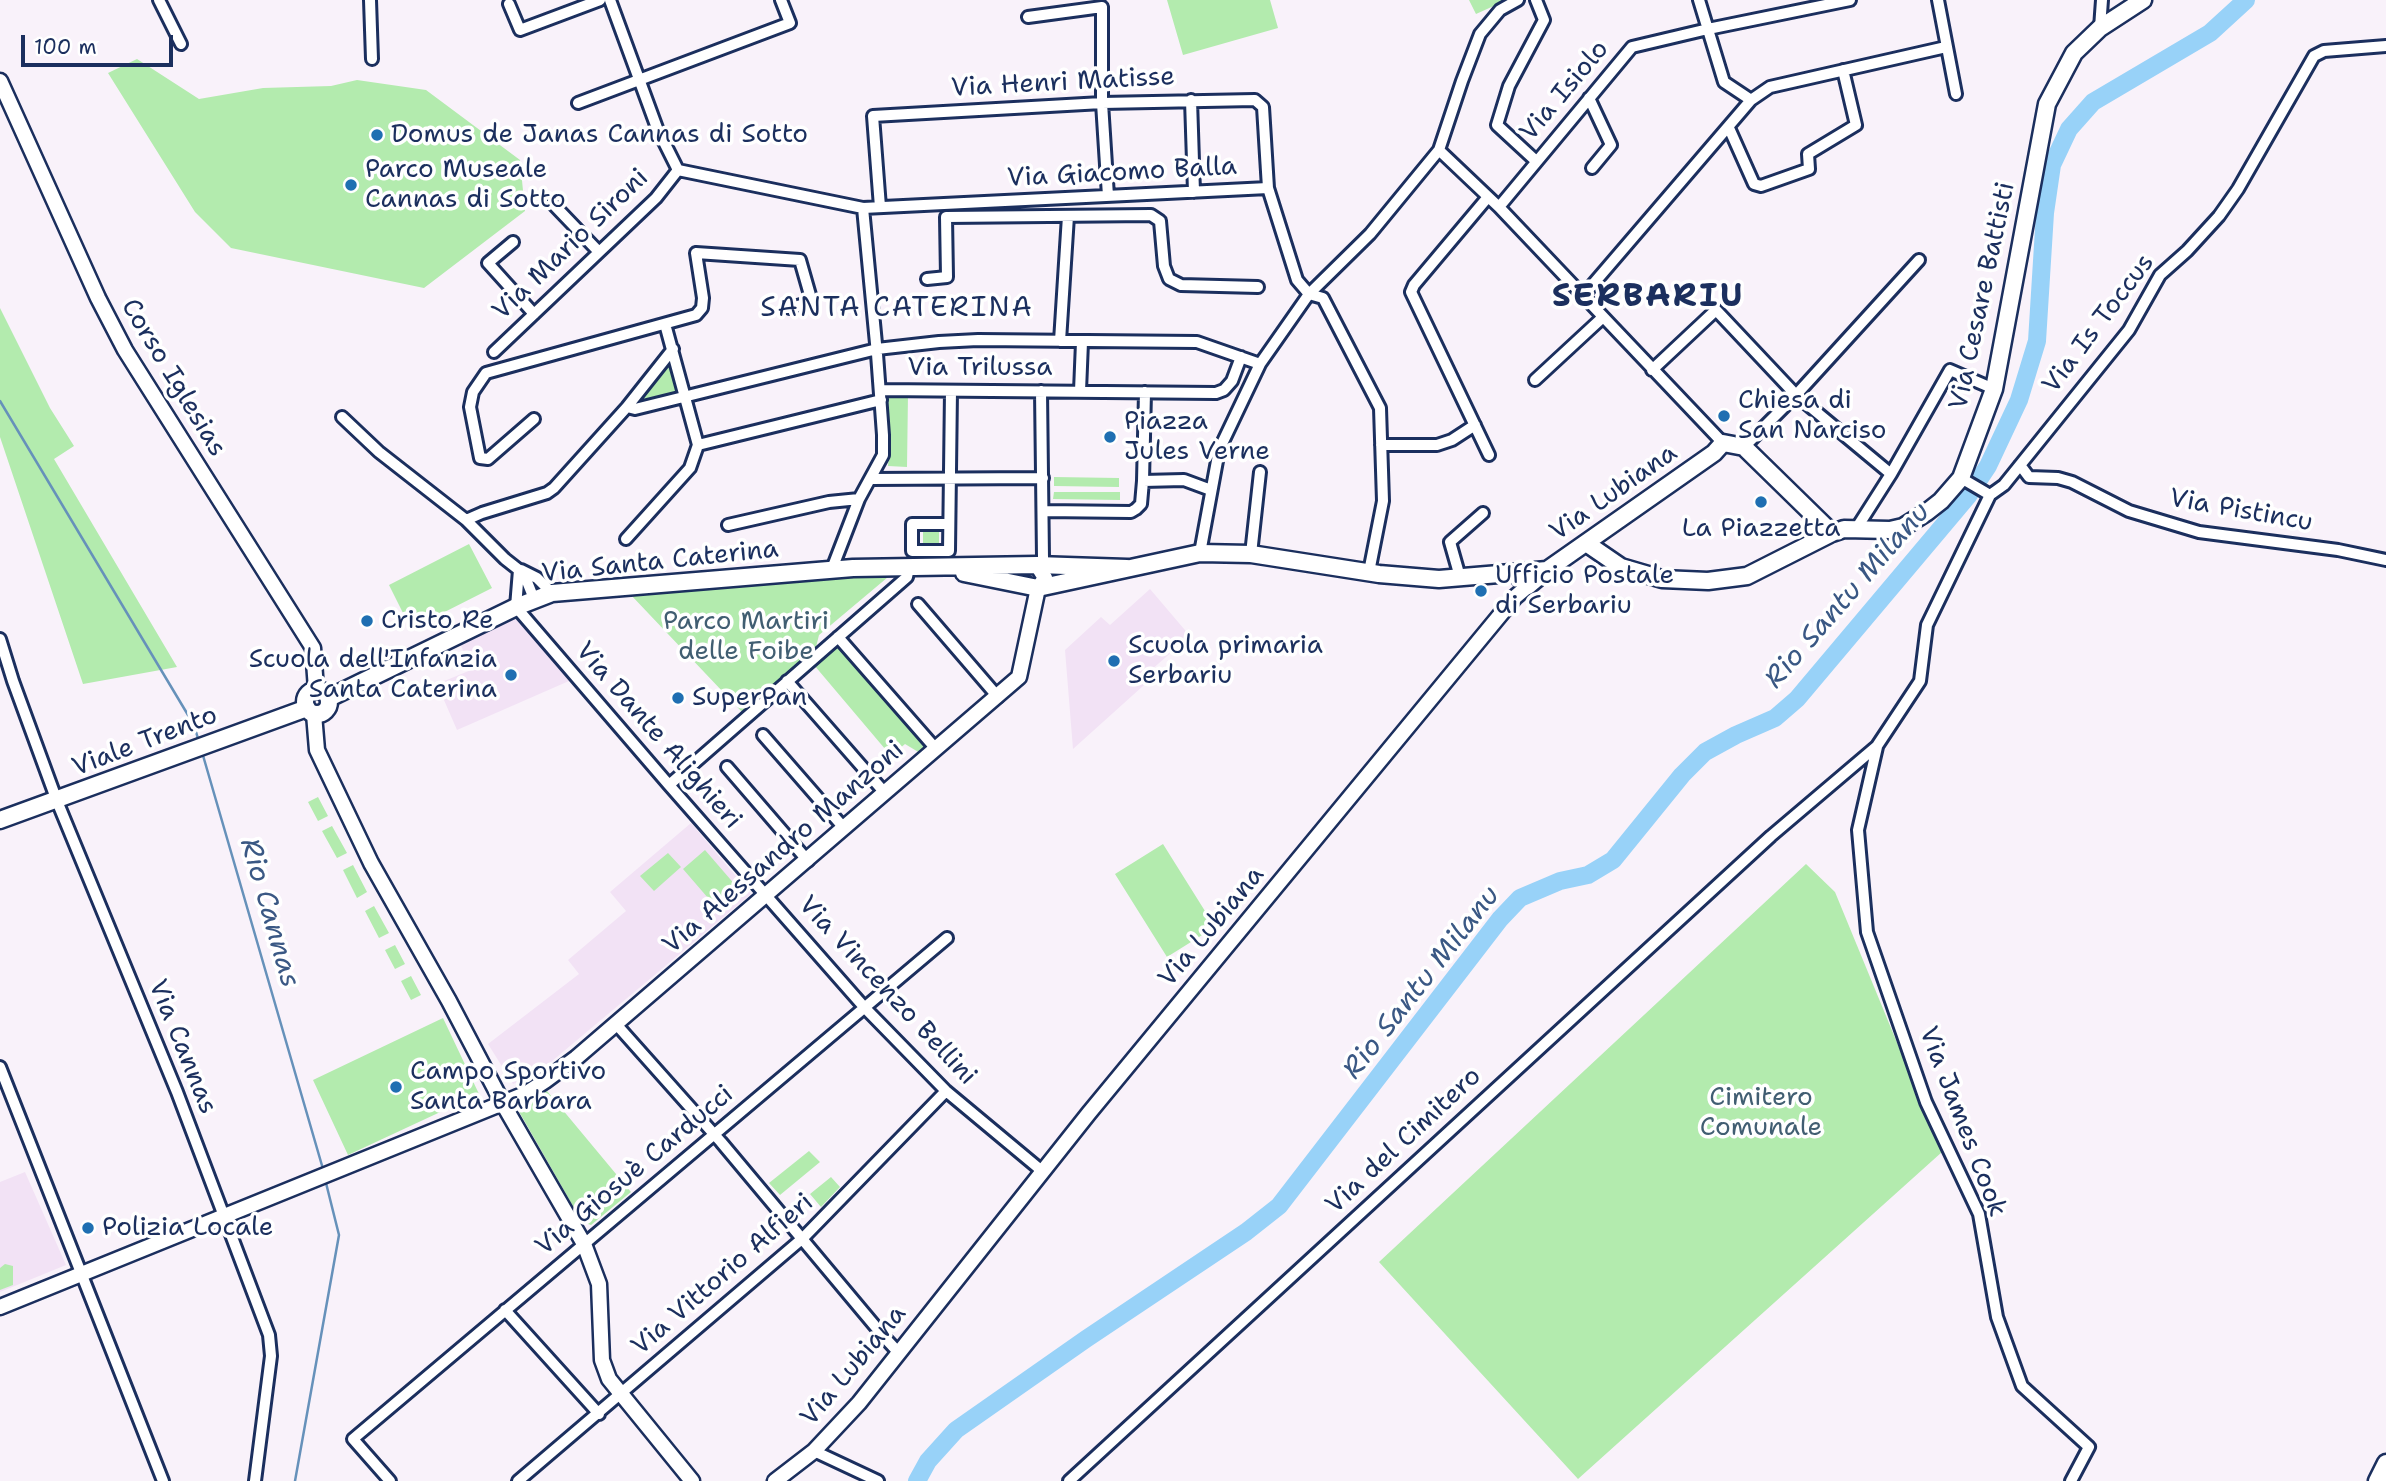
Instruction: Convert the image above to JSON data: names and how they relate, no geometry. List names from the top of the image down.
{
  "streets": {
    "main road": [
      "Via Cesare Battisti",
      "Via Lubiana",
      "Via Santa Caterina",
      "Viale Trento"
    ],
    "street": [
      "Via Henri Matisse",
      "Via Isiolo",
      "Via Giacomo Balla",
      "Via Mario Sironi",
      "Via Is Toccus",
      "Via Trilussa",
      "Corso Iglesias",
      "Via Pistincu",
      "Via Dante Alighieri",
      "Via Alessandro Manzoni",
      "Via Vincenzo Bellini",
      "Via Cannas",
      "Via James Cook",
      "Via del Cimitero",
      "Via Giosuè Carducci",
      "Via Vittorio Alfieri"
    ]
  },
  "crossings": [
    ["Via Henri Matisse", "Via Giacomo Balla"],
    ["Via Giacomo Balla", "Via Mario Sironi"],
    ["Via Giacomo Balla", "Via Santa Caterina"],
    ["Via Cesare Battisti", "Via Lubiana"],
    ["Via Is Toccus", "Via Pistincu"],
    ["Corso Iglesias", "Via Santa Caterina"],
    ["Via Lubiana", "Via Santa Caterina"],
    ["Via Lubiana", "Via Vincenzo Bellini"],
    ["Via Santa Caterina", "Via Dante Alighieri"],
    ["Via Santa Caterina", "Via Alessandro Manzoni"],
    ["Via Dante Alighieri", "Via Alessandro Manzoni"],
    ["Via Dante Alighieri", "Via Vincenzo Bellini"],
    ["Viale Trento", "Via Cannas"],
    ["Via Alessandro Manzoni", "Via Vincenzo Bellini"],
    ["Via Alessandro Manzoni", "Via Cannas"],
    ["Via Vincenzo Bellini", "Via Giosuè Carducci"],
    ["Via Vincenzo Bellini", "Via Vittorio Alfieri"],
    ["Via James Cook", "Via del Cimitero"]
  ],
  "districts": ["SERBARIU", "SANTA CATERINA"],
  "water": ["Rio Santu Milanu", "Rio Cannas"],
  "parks": ["Parco Martiri delle Foibe", "Cimitero Comunale"],
  "places": [
    "Domus de Janas Cannas di Sotto",
    "Parco Museale Cannas di Sotto",
    "Chiesa di San Narciso",
    "Piazza Jules Verne",
    "La Piazzetta",
    "Ufficio Postale di Serbariu",
    "Cristo Re",
    "Scuola primaria Serbariu",
    "Scuola dell'Infanzia Santa Caterina",
    "SuperPan",
    "Campo Sportivo Santa Barbara",
    "Polizia Locale"
  ],
  "scale_bar": "100 m"
}
